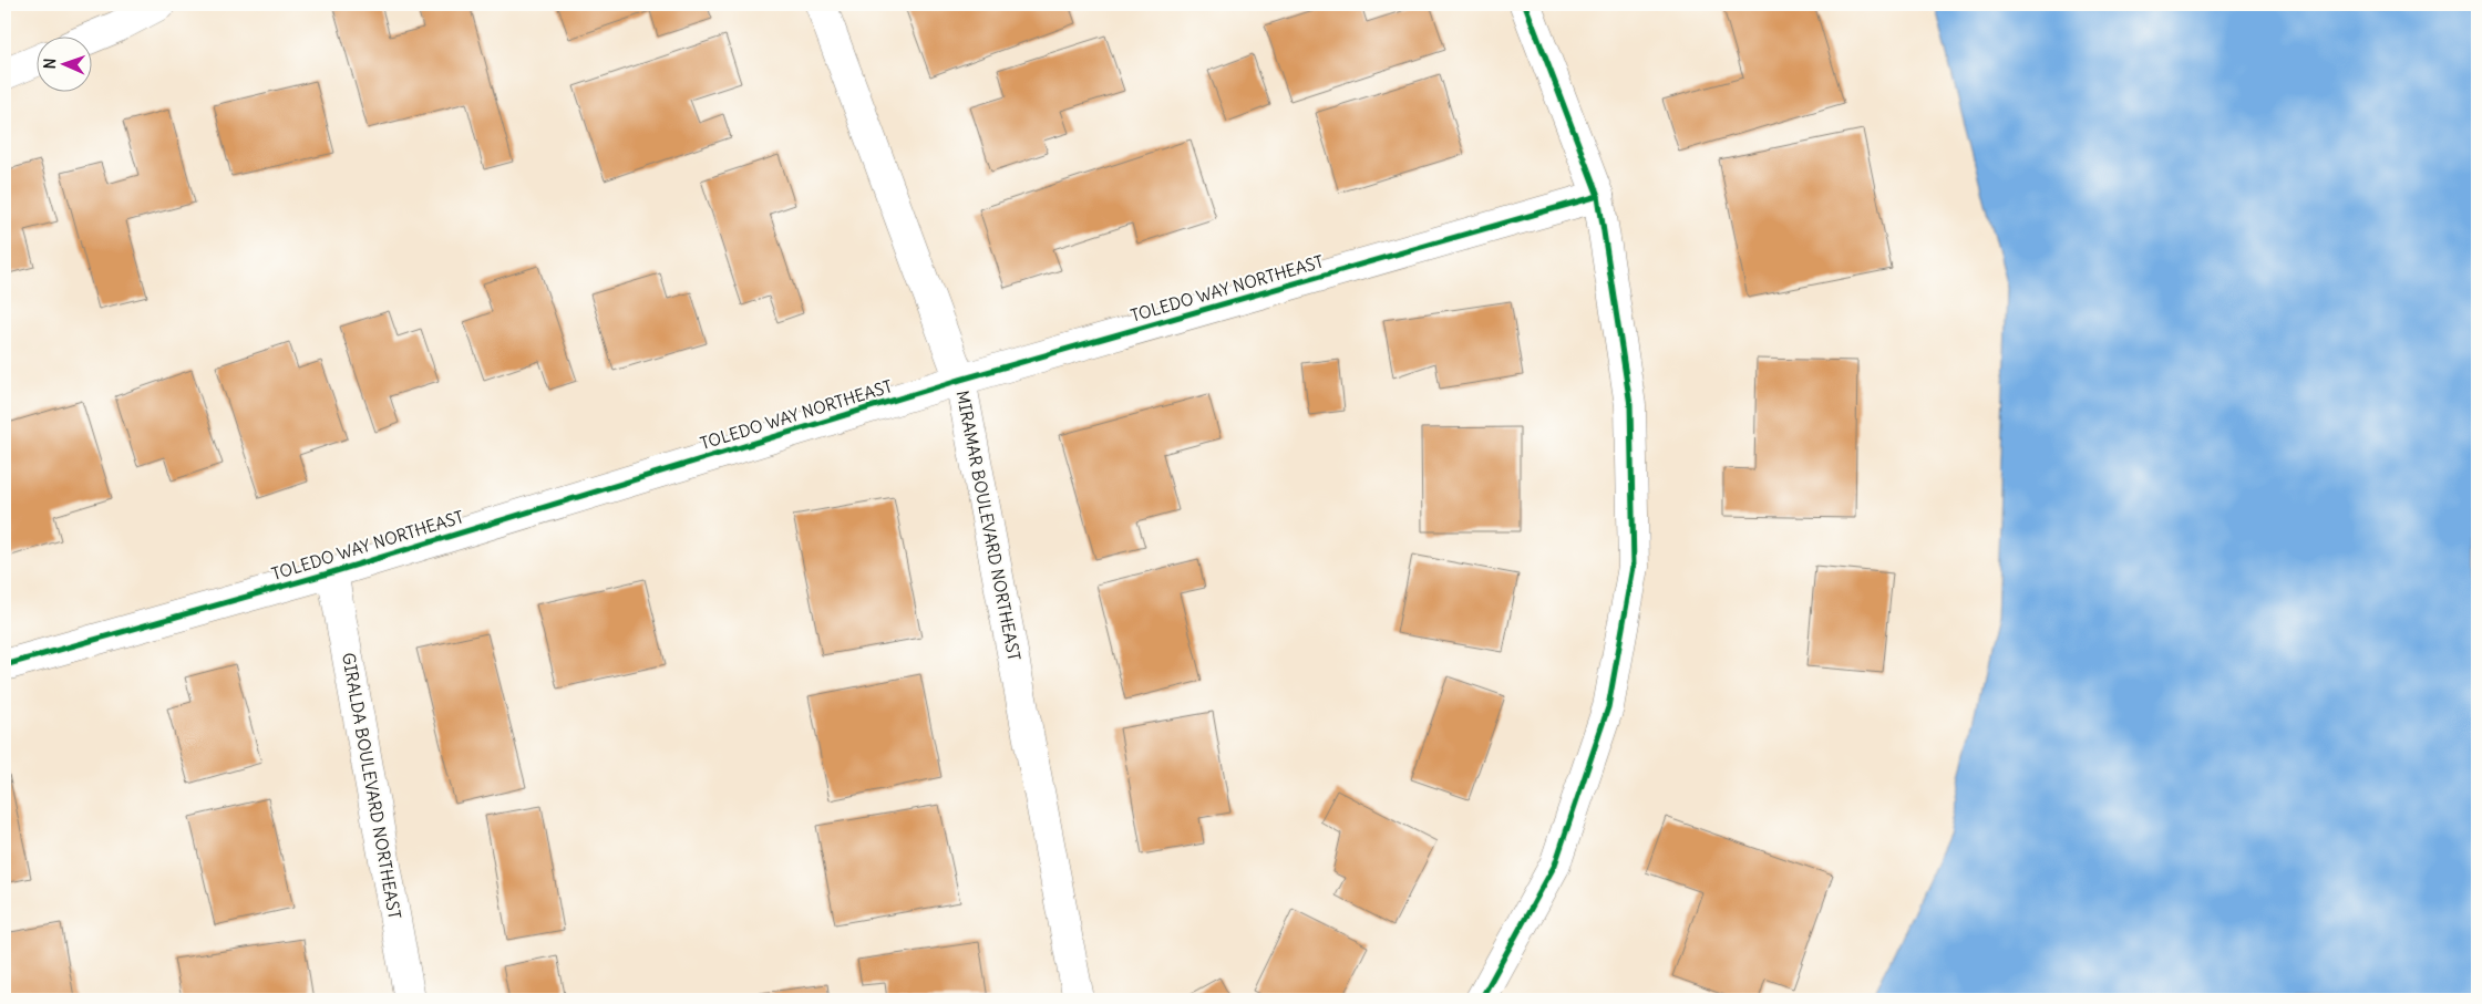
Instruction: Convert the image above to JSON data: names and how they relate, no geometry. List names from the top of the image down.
{
  "streets": {
    "street": ["TOLEDO WAY NORTHEAST", "MIRAMAR BOULEVARD NORTHEAST", "GIRALDA BOULEVARD NORTHEAST"]
  },
  "crossings": [
    ["TOLEDO WAY NORTHEAST", "MIRAMAR BOULEVARD NORTHEAST"],
    ["TOLEDO WAY NORTHEAST", "GIRALDA BOULEVARD NORTHEAST"]
  ],
  "north": "left"
}
